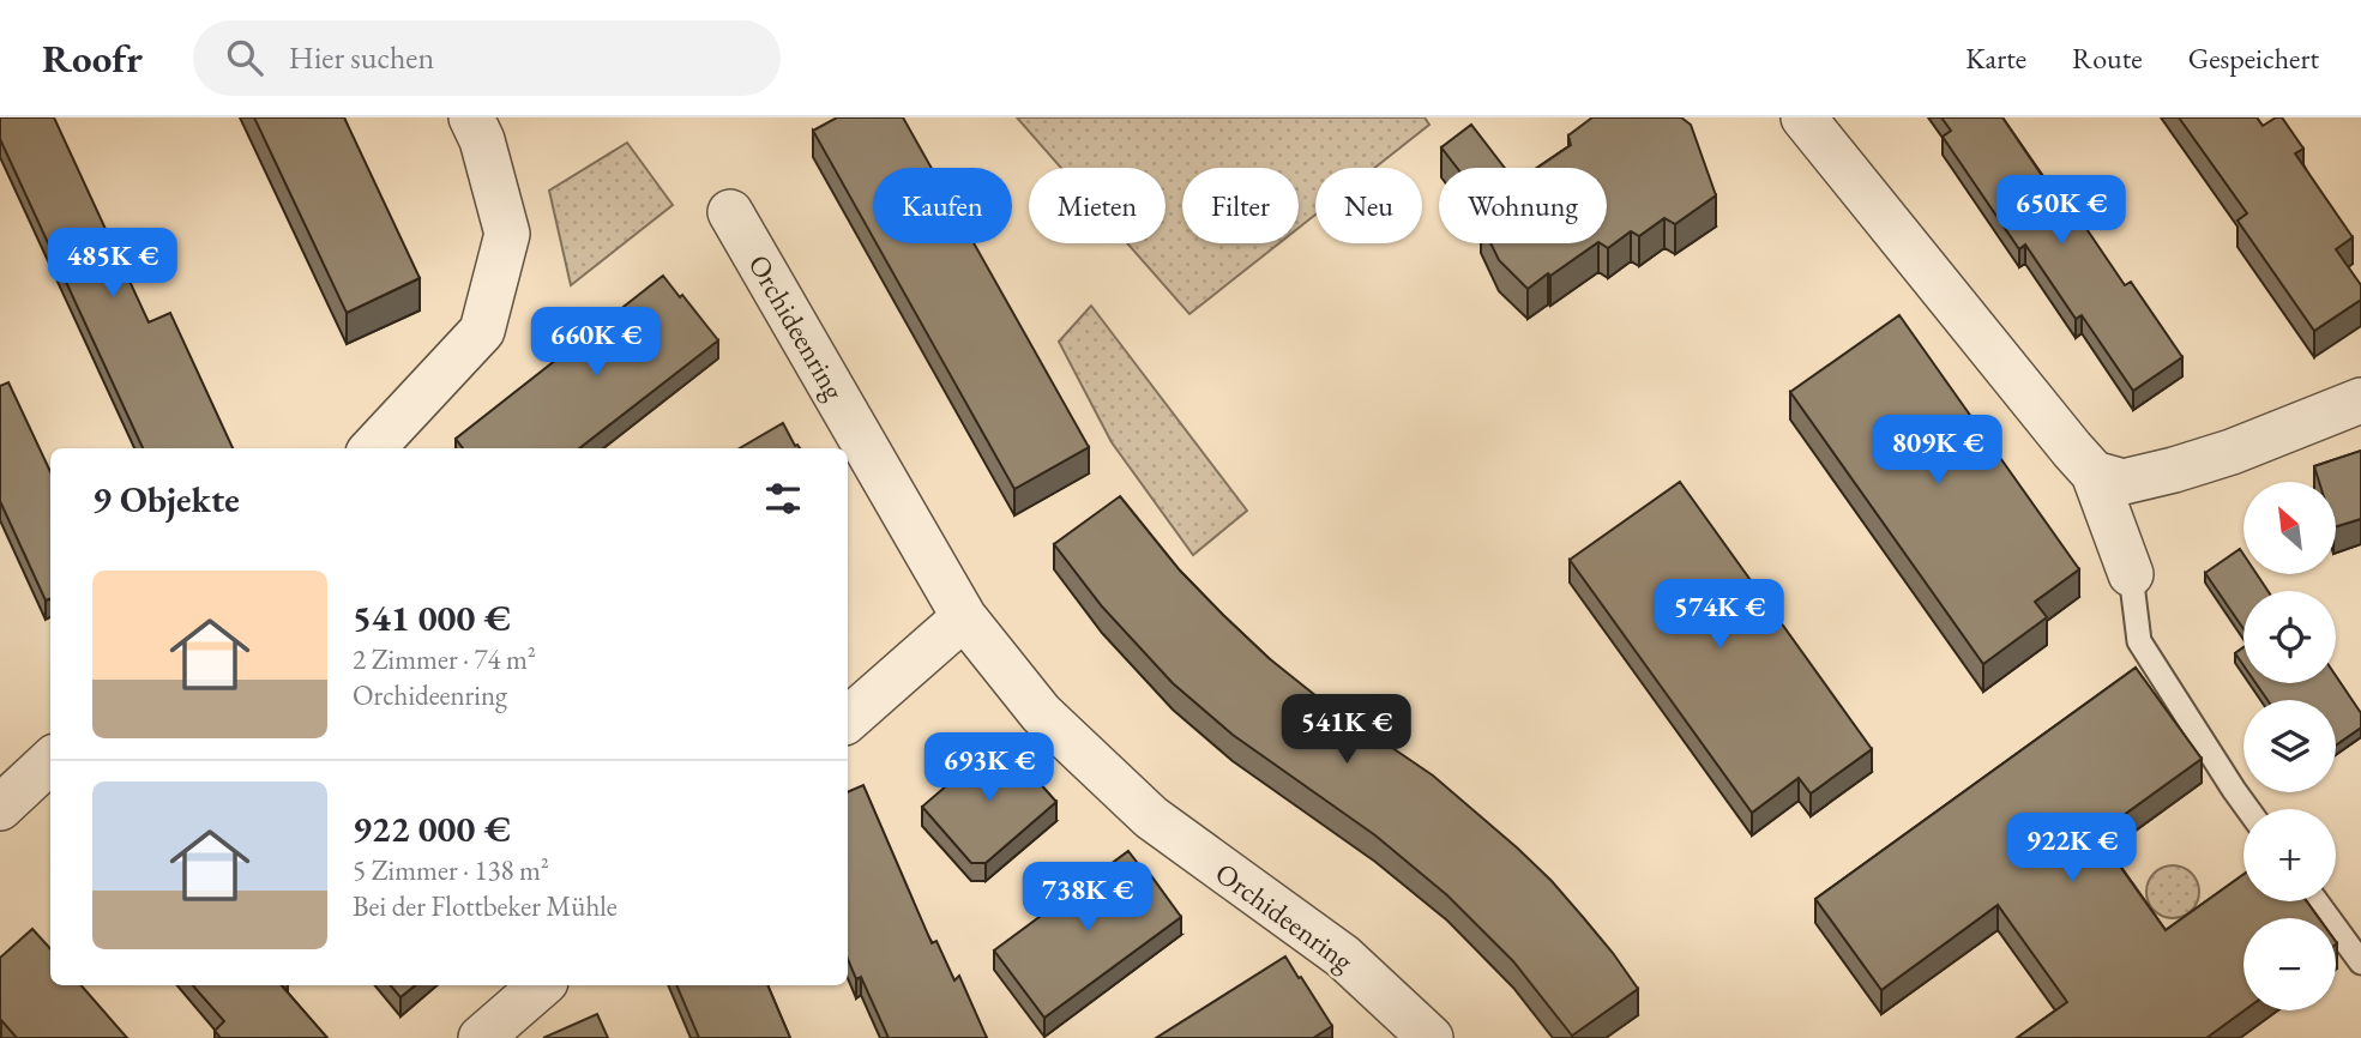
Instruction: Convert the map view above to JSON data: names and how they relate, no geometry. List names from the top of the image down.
{
  "streets": {
    "street": ["Orchideenring"]
  },
  "north": "top left",
  "page": {
    "header": "Roofr",
    "search": "Hier suchen",
    "nav": ["Karte", "Route", "Gespeichert"],
    "chip": [
      "Kaufen",
      "Mieten",
      "Filter",
      "Neu",
      "Wohnung"
    ],
    "price": [
      "650K €",
      "485K €",
      "660K €",
      "809K €",
      "574K €",
      "541K €",
      "693K €",
      "922K €",
      "738K €"
    ],
    "heading": "9 Objekte",
    "map_buttons": ["+", "−"],
    "list": [
      {
        "name": "541 000 €",
        "note": "2 Zimmer · 74 m² · Orchideenring"
      },
      {
        "name": "922 000 €",
        "note": "5 Zimmer · 138 m² · Bei der Flottbeker Mühle"
      }
    ]
  }
}
